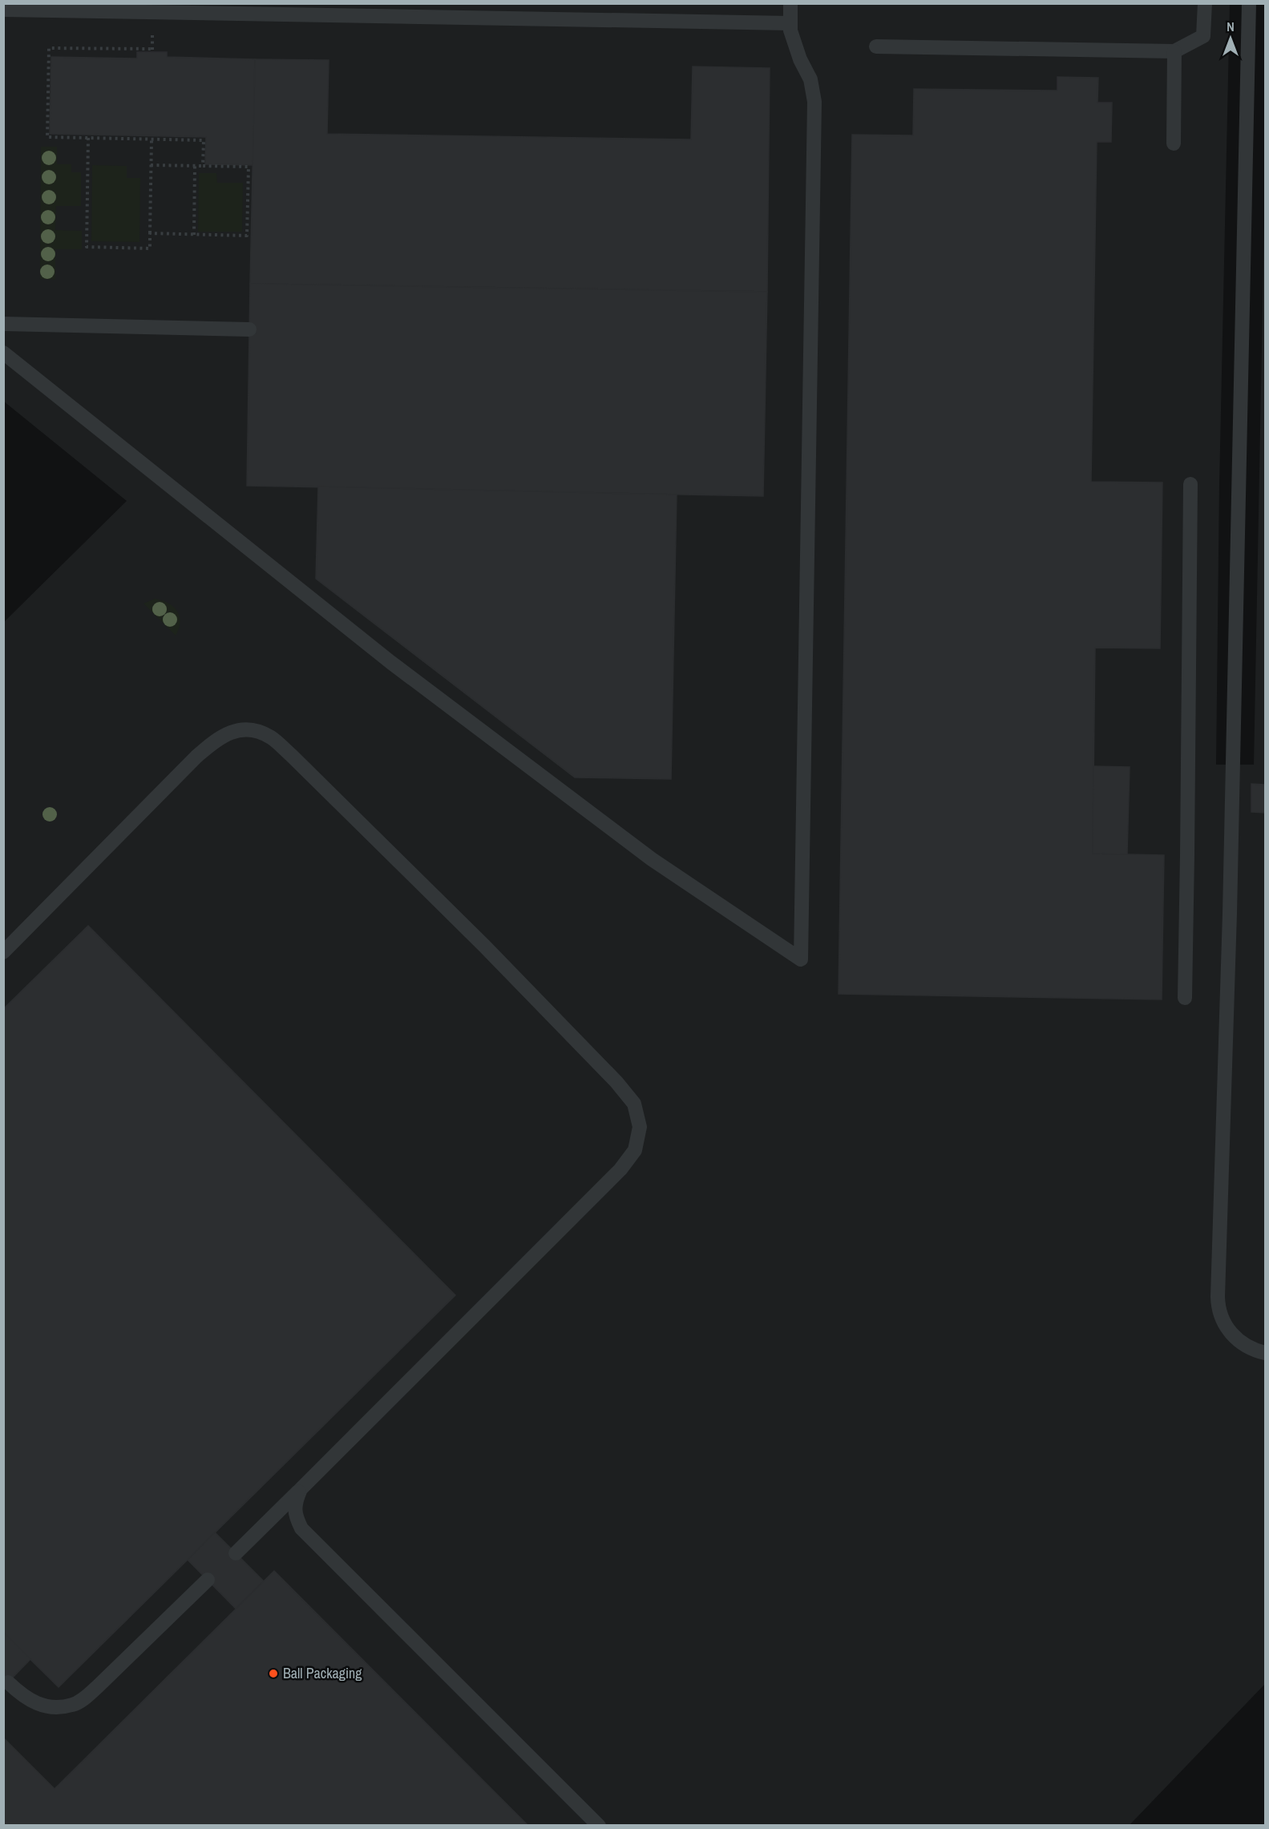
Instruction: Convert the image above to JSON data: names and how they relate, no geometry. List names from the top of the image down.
{
  "places": ["Ball Packaging"],
  "north": "top"
}
